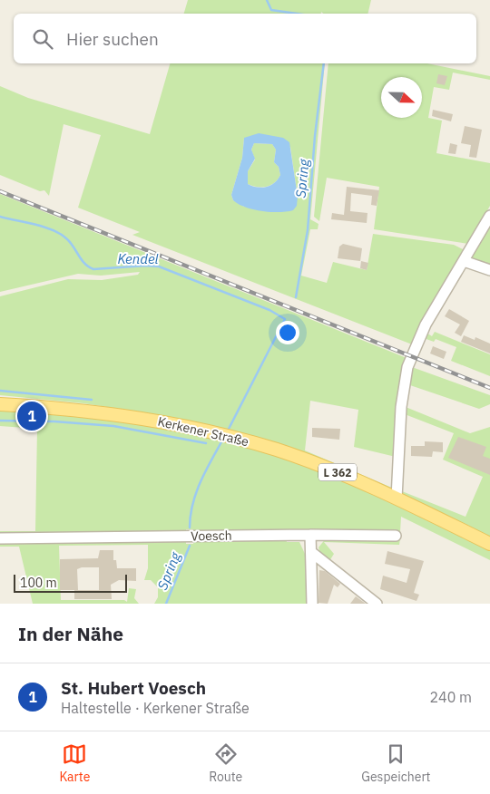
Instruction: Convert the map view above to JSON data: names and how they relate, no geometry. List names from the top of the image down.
{
  "streets": {
    "main road": ["Kerkener Straße", "L 362"],
    "street": ["Voesch"]
  },
  "crossings": [
    ["Kerkener Straße", "L 362"]
  ],
  "water": ["Spring", "Kendel"],
  "scale_bar": "100 m",
  "north": "right",
  "page": {
    "search": "Hier suchen",
    "pins": "1",
    "scale": "100 m",
    "heading": "In der Nähe",
    "list": [
      {
        "mark": "1",
        "name": "St. Hubert Voesch",
        "note": "Haltestelle · Kerkener Straße",
        "value": "240 m"
      }
    ],
    "nav": ["Karte", "Route", "Gespeichert"]
  }
}
